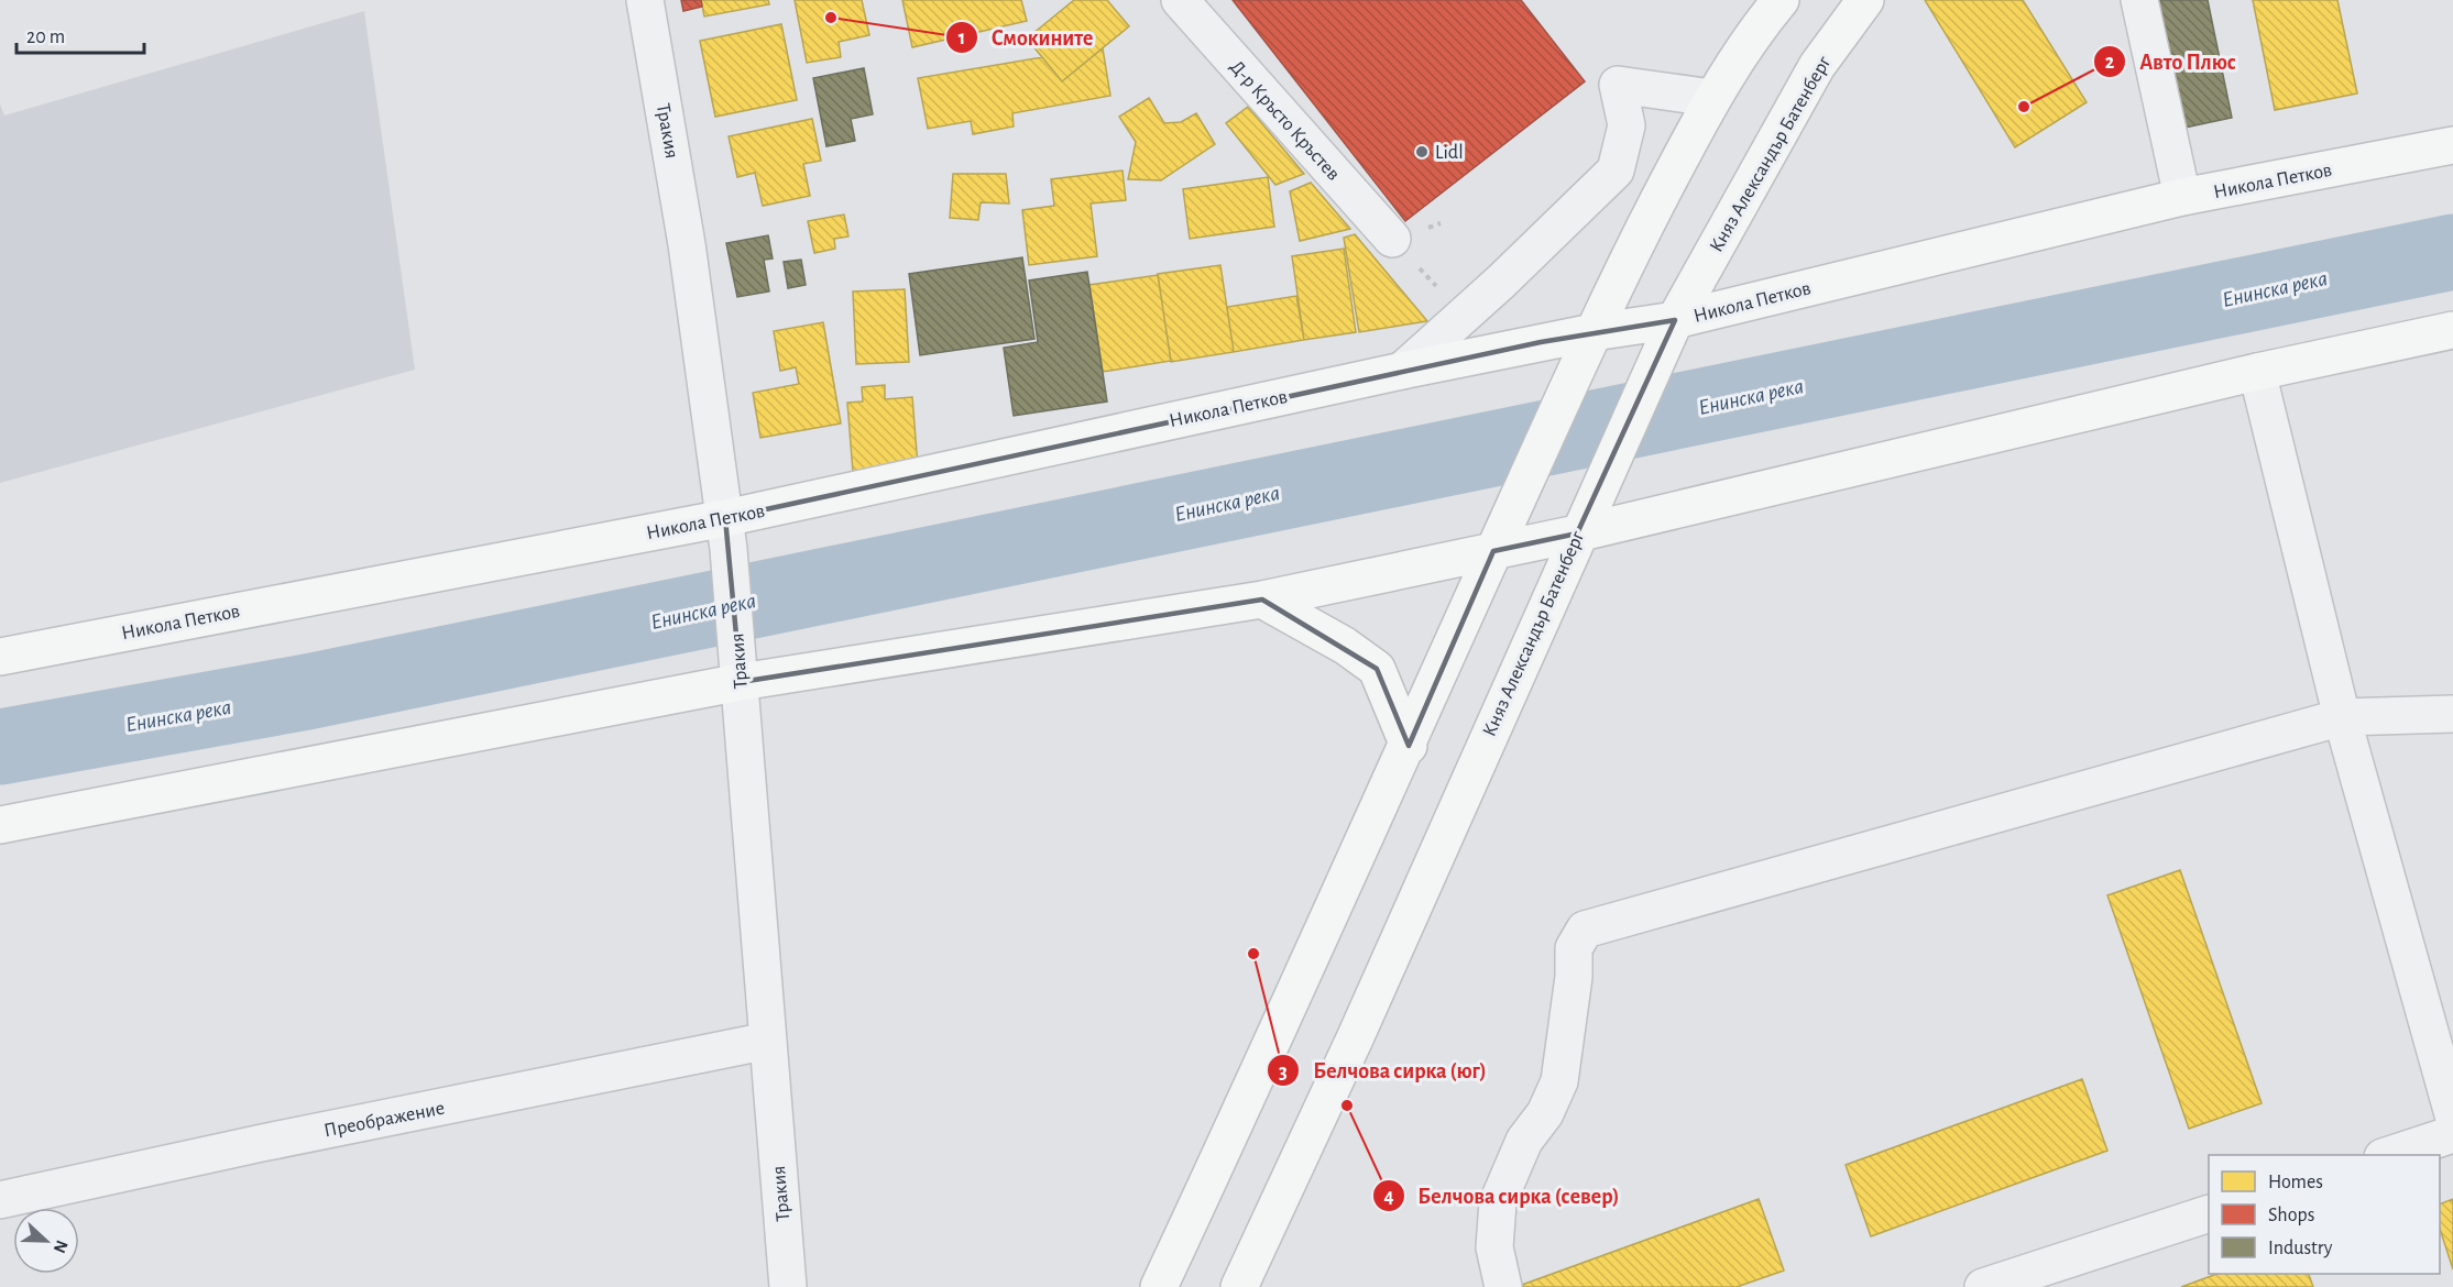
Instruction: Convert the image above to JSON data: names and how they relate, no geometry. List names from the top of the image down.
{
  "streets": {
    "main road": ["Княз Александър Батенберг", "Никола Петков"],
    "street": ["Д-р Кръсто Кръстев", "Тракия", "Преображение"]
  },
  "crossings": [
    ["Тракия", "Никола Петков"],
    ["Тракия", "Преображение"],
    ["Княз Александър Батенберг", "Никола Петков"]
  ],
  "water": ["Енинска река"],
  "places": [
    "Смокините",
    "Авто Плюс",
    "Lidl",
    "Белчова сирка (юг)",
    "Белчова сирка (север)"
  ],
  "legend": ["Homes", "Shops", "Industry"],
  "scale_bar": "20 m",
  "north": "right"
}
